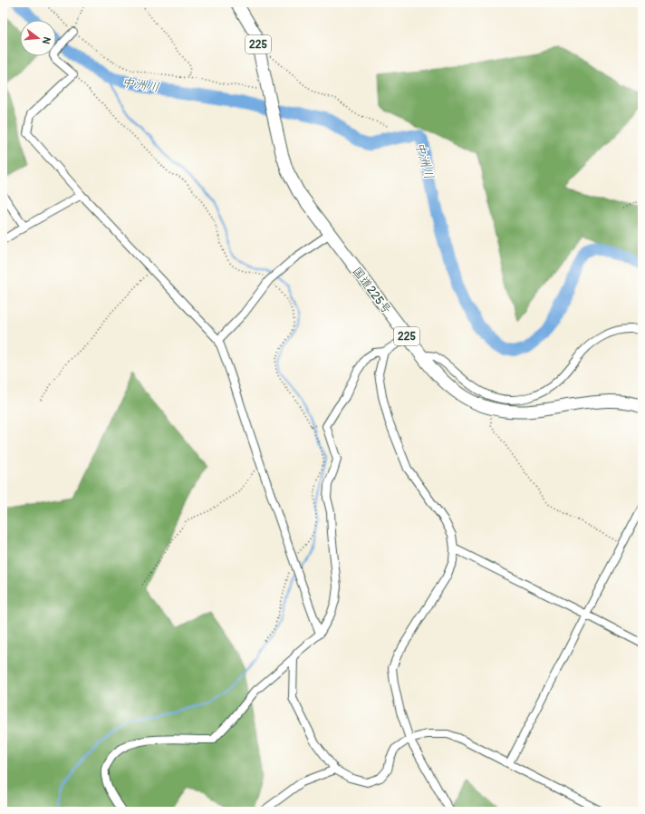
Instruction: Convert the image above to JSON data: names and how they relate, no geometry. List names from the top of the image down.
{
  "streets": {
    "highway": ["225", "国道225号"]
  },
  "water": ["中洲川"],
  "north": "right"
}
